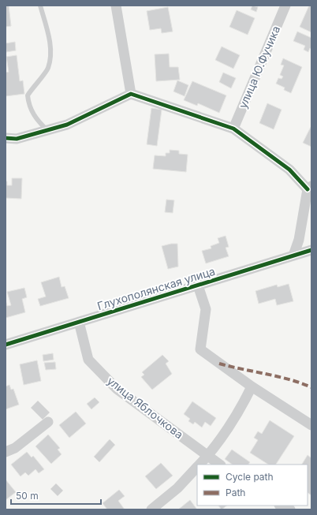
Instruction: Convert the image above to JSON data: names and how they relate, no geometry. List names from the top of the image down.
{
  "streets": {
    "street": ["улица Ю.Фучика", "Глухополянская улица", "улица Яблочкова"]
  },
  "crossings": [
    ["Глухополянская улица", "улица Яблочкова"]
  ],
  "legend": ["Cycle path", "Path"],
  "scale_bar": "50 m"
}
